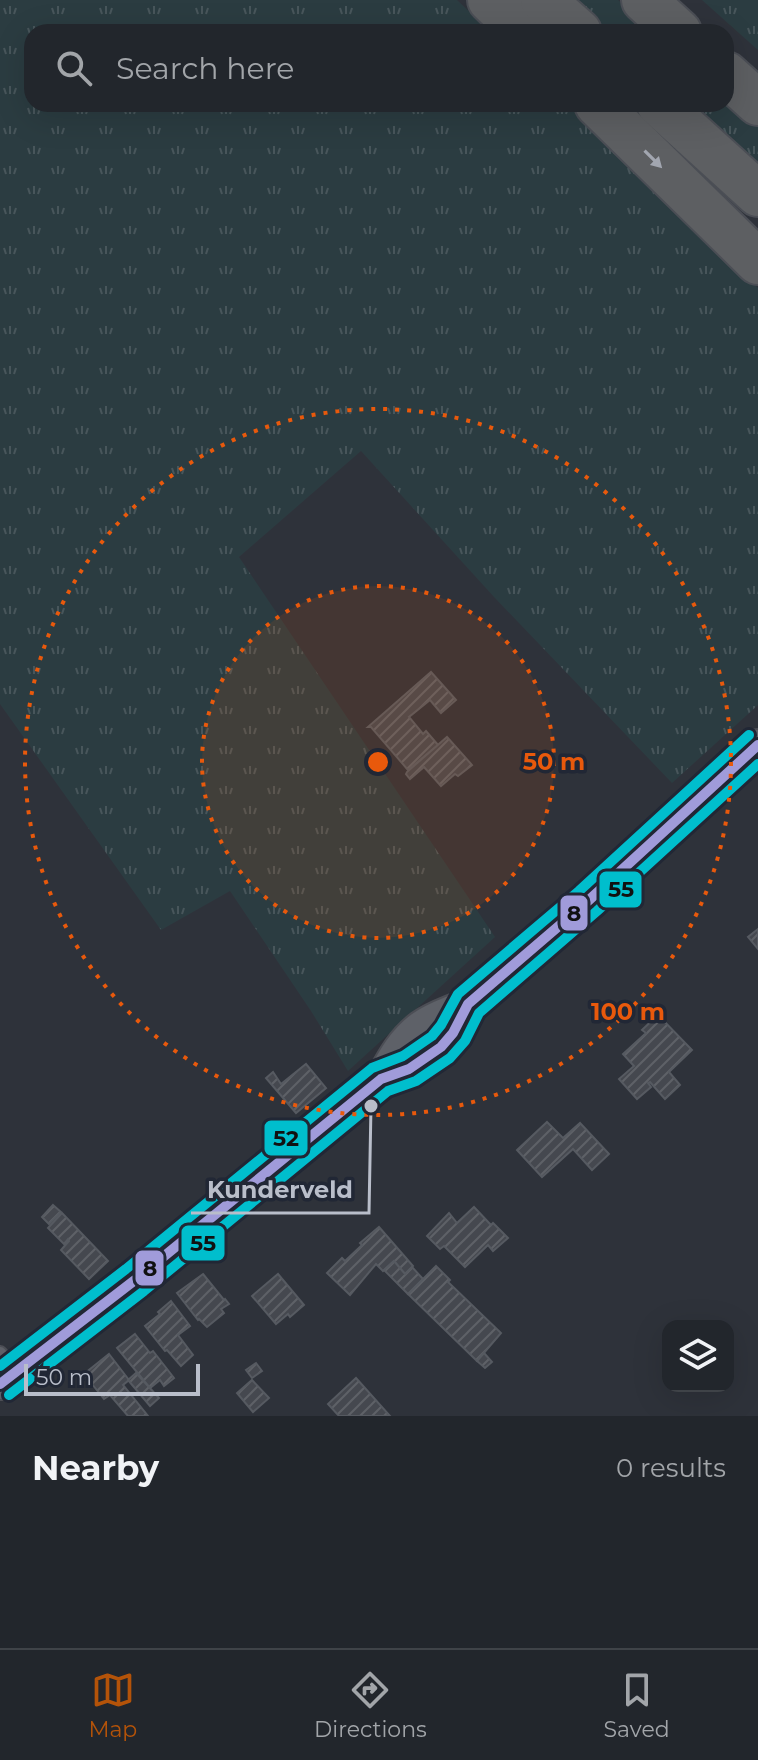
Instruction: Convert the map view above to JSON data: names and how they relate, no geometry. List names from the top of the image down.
{
  "places": ["Kunderveld"],
  "lines": ["transit line 52", "transit line 8", "transit line 55"],
  "scale_bar": "50 m",
  "page": {
    "search": "Search here",
    "scale": "50 m",
    "heading": ["Nearby", "0 results"],
    "nav": ["Map", "Directions", "Saved"]
  },
  "rings": ["50 m", "100 m"]
}
